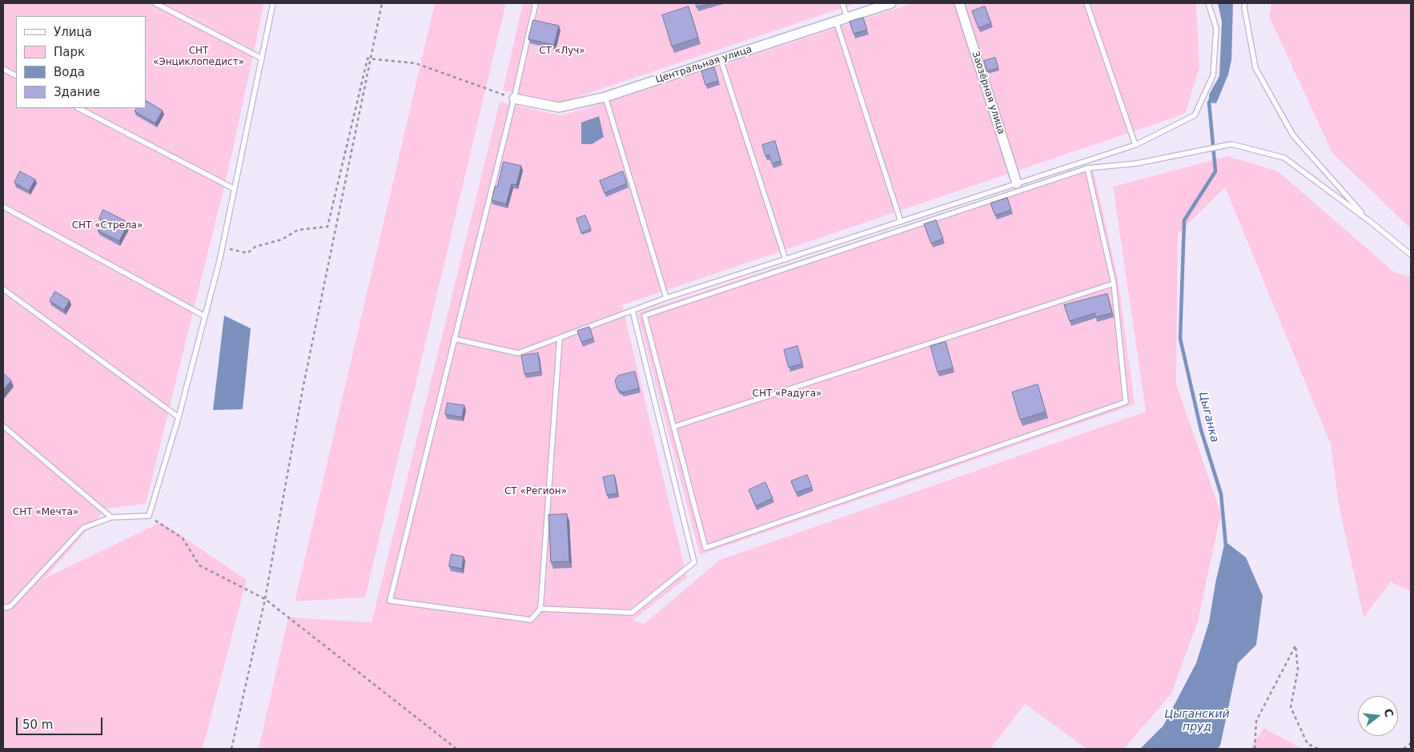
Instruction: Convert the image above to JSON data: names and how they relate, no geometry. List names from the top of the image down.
{
  "streets": {
    "street": ["Центральная улица", "Заозёрная улица"]
  },
  "water": ["Цыганка", "Цыганский пруд"],
  "parks": [
    "СНТ «Энциклопедист»",
    "СТ «Луч»",
    "СНТ «Стрела»",
    "СНТ «Радуга»",
    "СТ «Регион»",
    "СНТ «Мечта»"
  ],
  "legend": [
    "Улица",
    "Парк",
    "Вода",
    "Здание"
  ],
  "scale_bar": "50 m",
  "north": "right"
}
